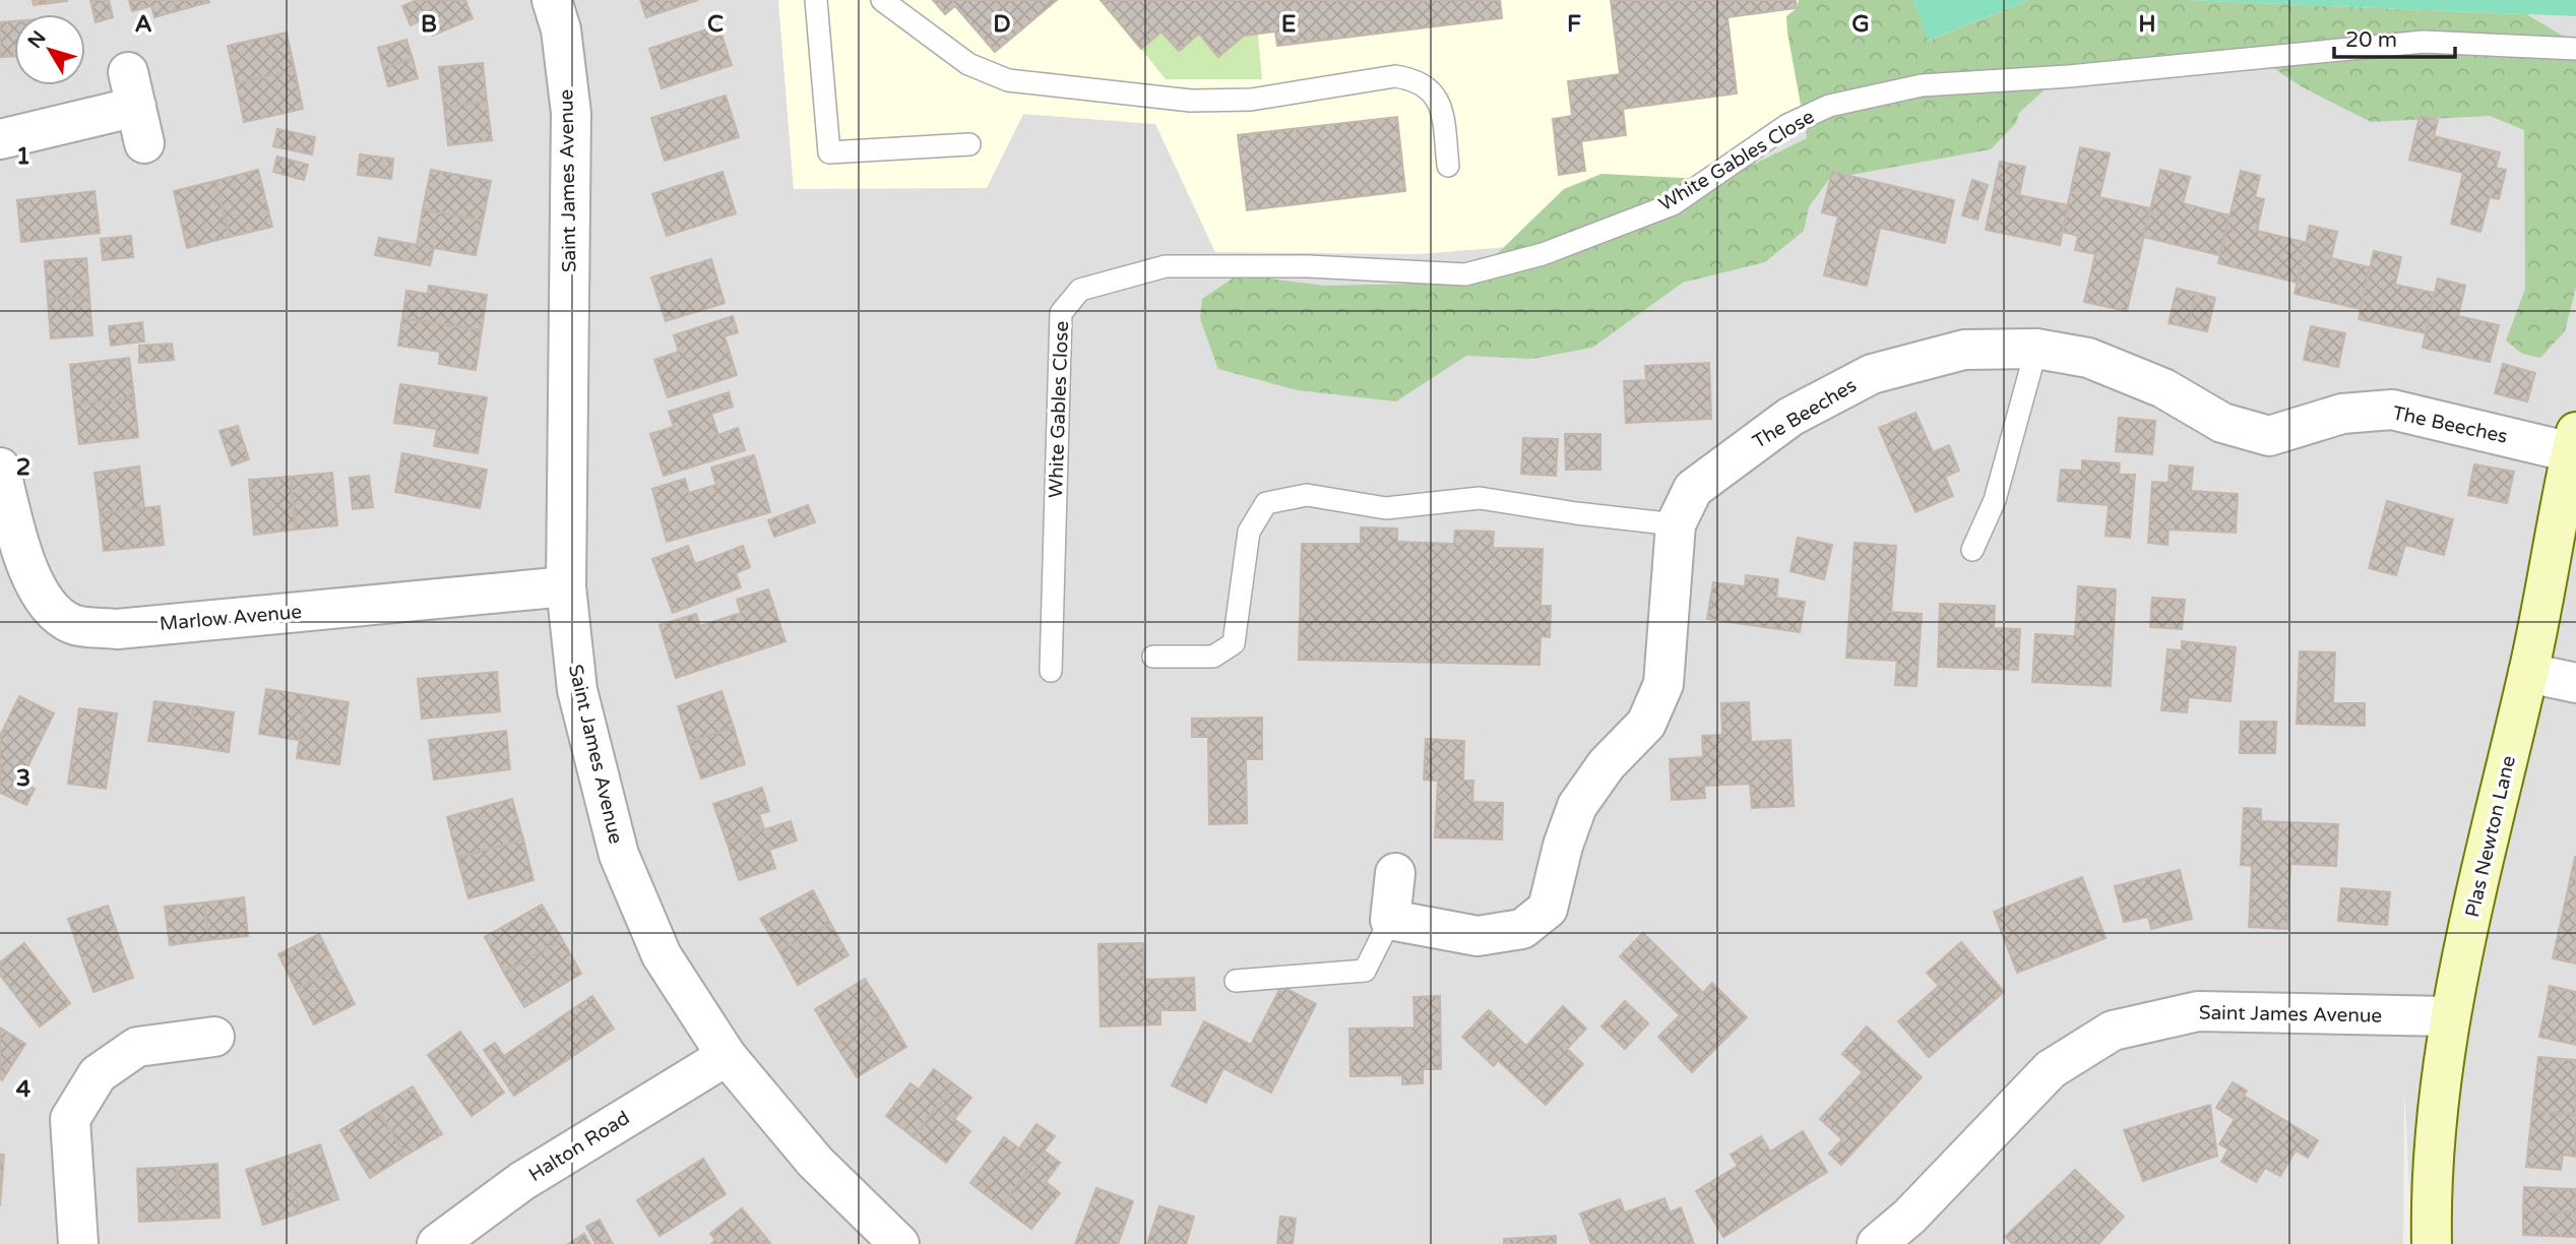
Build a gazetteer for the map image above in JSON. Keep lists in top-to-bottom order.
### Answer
{
  "streets": {
    "street": [
      "Saint James Avenue",
      "The Beeches",
      "Marlow Avenue",
      "Plas Newton Lane",
      "Halton Road"
    ],
    "lane": ["White Gables Close"]
  },
  "crossings": [
    ["Saint James Avenue", "Marlow Avenue"],
    ["Saint James Avenue", "Plas Newton Lane"],
    ["Saint James Avenue", "Halton Road"],
    ["The Beeches", "Plas Newton Lane"]
  ],
  "scale_bar": "20 m",
  "north": "top left",
  "grid": {
    "columns": [
      "A",
      "B",
      "C",
      "D",
      "E",
      "F",
      "G",
      "H"
    ],
    "rows": [
      "1",
      "2",
      "3",
      "4"
    ]
  }
}
